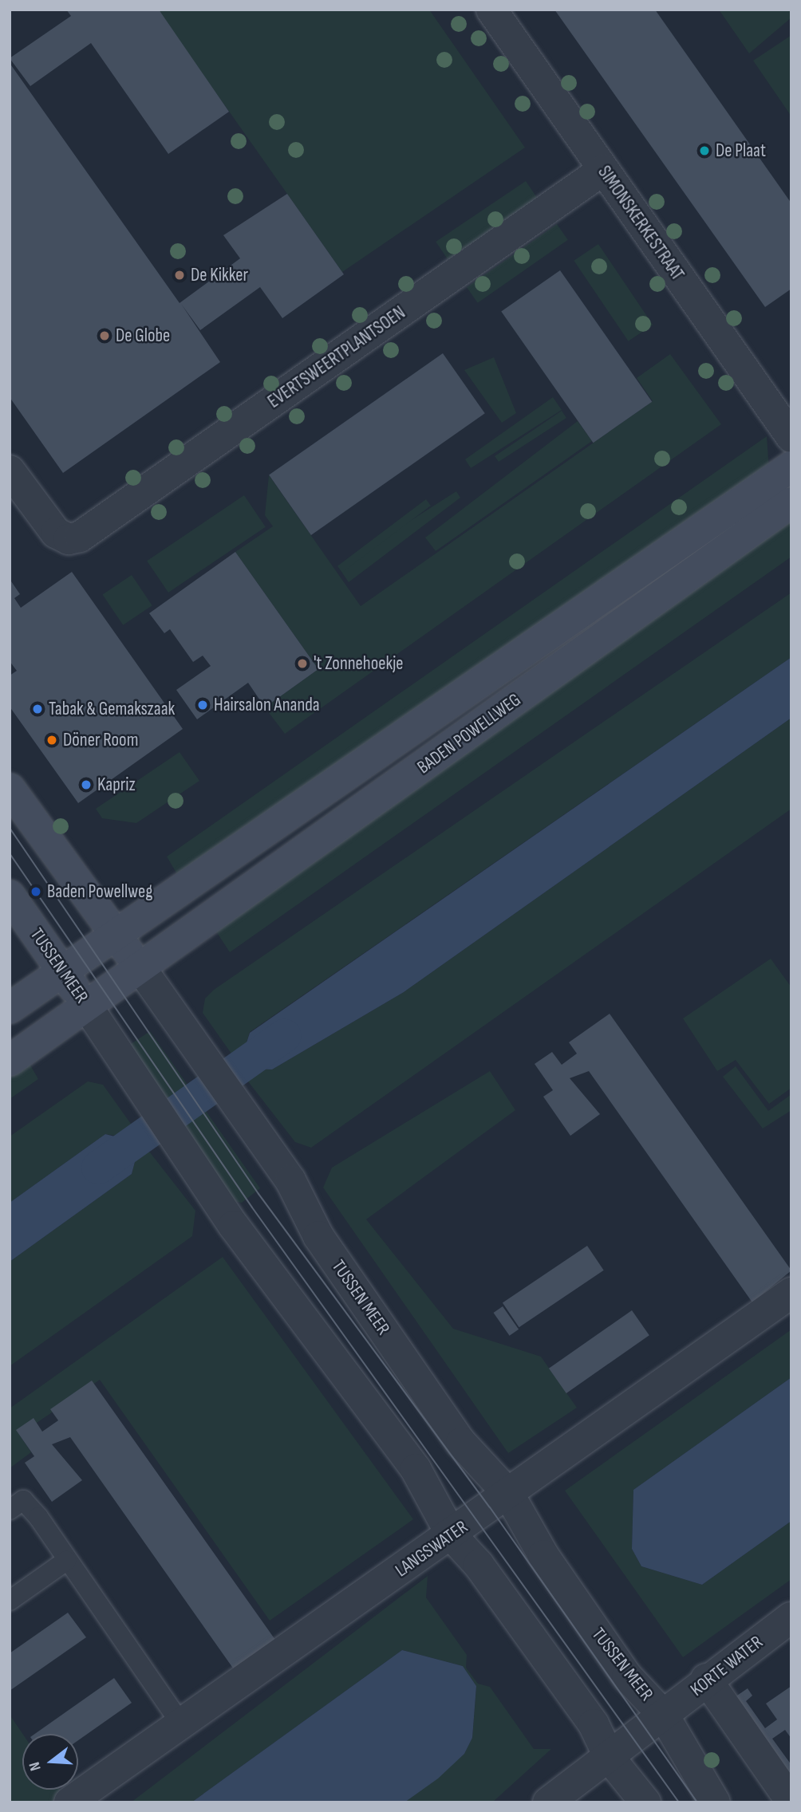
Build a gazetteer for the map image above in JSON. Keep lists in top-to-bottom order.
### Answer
{
  "streets": {
    "main road": ["BADEN POWELLWEG", "TUSSEN MEER"],
    "street": [
      "SIMONSKERKESTRAAT",
      "EVERTSWEERTPLANTSOEN",
      "LANGSWATER",
      "KORTE WATER"
    ]
  },
  "crossings": [
    ["SIMONSKERKESTRAAT", "EVERTSWEERTPLANTSOEN"],
    ["BADEN POWELLWEG", "TUSSEN MEER"],
    ["TUSSEN MEER", "LANGSWATER"],
    ["TUSSEN MEER", "KORTE WATER"]
  ],
  "places": [
    "De Plaat",
    "De Kikker",
    "De Globe",
    "'t Zonnehoekje",
    "Hairsalon Ananda",
    "Tabak & Gemakszaak",
    "Döner Room",
    "Kapriz",
    "Baden Powellweg"
  ],
  "north": "left"
}
